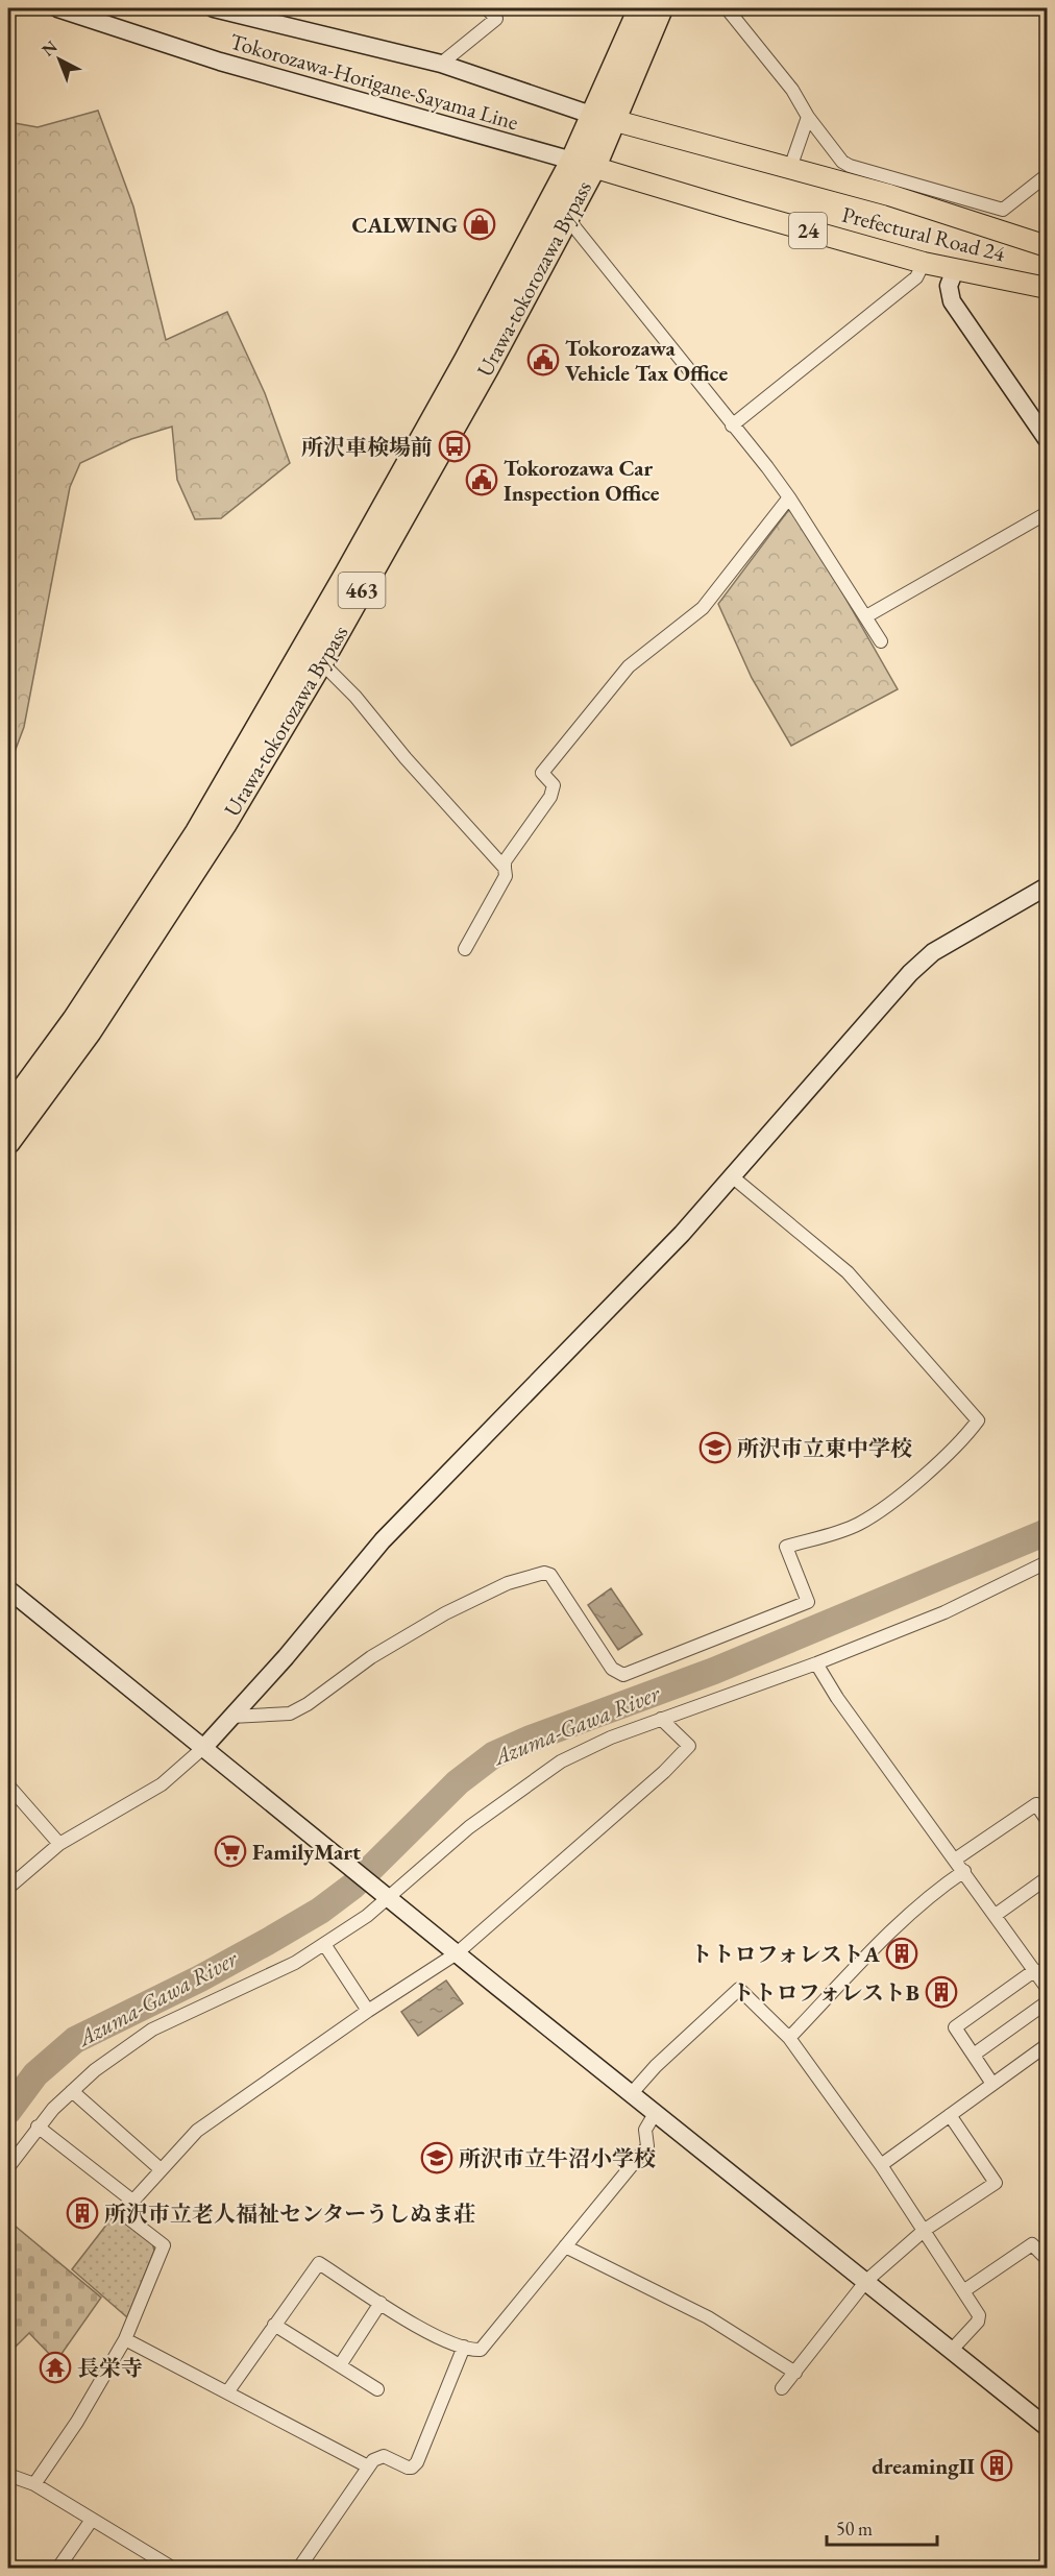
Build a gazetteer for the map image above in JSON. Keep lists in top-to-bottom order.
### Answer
{
  "streets": {
    "highway": ["Urawa-tokorozawa Bypass", "463"],
    "main road": ["24", "Prefectural Road 24"],
    "street": ["Tokorozawa-Horigane-Sayama Line"]
  },
  "crossings": [
    ["Tokorozawa-Horigane-Sayama Line", "Prefectural Road 24"],
    ["Tokorozawa-Horigane-Sayama Line", "Urawa-tokorozawa Bypass"],
    ["Prefectural Road 24", "Urawa-tokorozawa Bypass"]
  ],
  "water": ["Azuma-Gawa River"],
  "places": {
    "shop": ["CALWING"],
    "public building": ["Tokorozawa Vehicle Tax Office", "Tokorozawa Car Inspection Office"],
    "bus stop": ["所沢車検場前"],
    "school or university": ["所沢市立東中学校", "所沢市立牛沼小学校"],
    "supermarket": ["FamilyMart"],
    "building": [
      "トトロフォレストA",
      "トトロフォレストB",
      "所沢市立老人福祉センターうしぬま荘",
      "dreamingII"
    ],
    "temple": ["長栄寺"]
  },
  "scale_bar": "50 m",
  "north": "top left"
}
